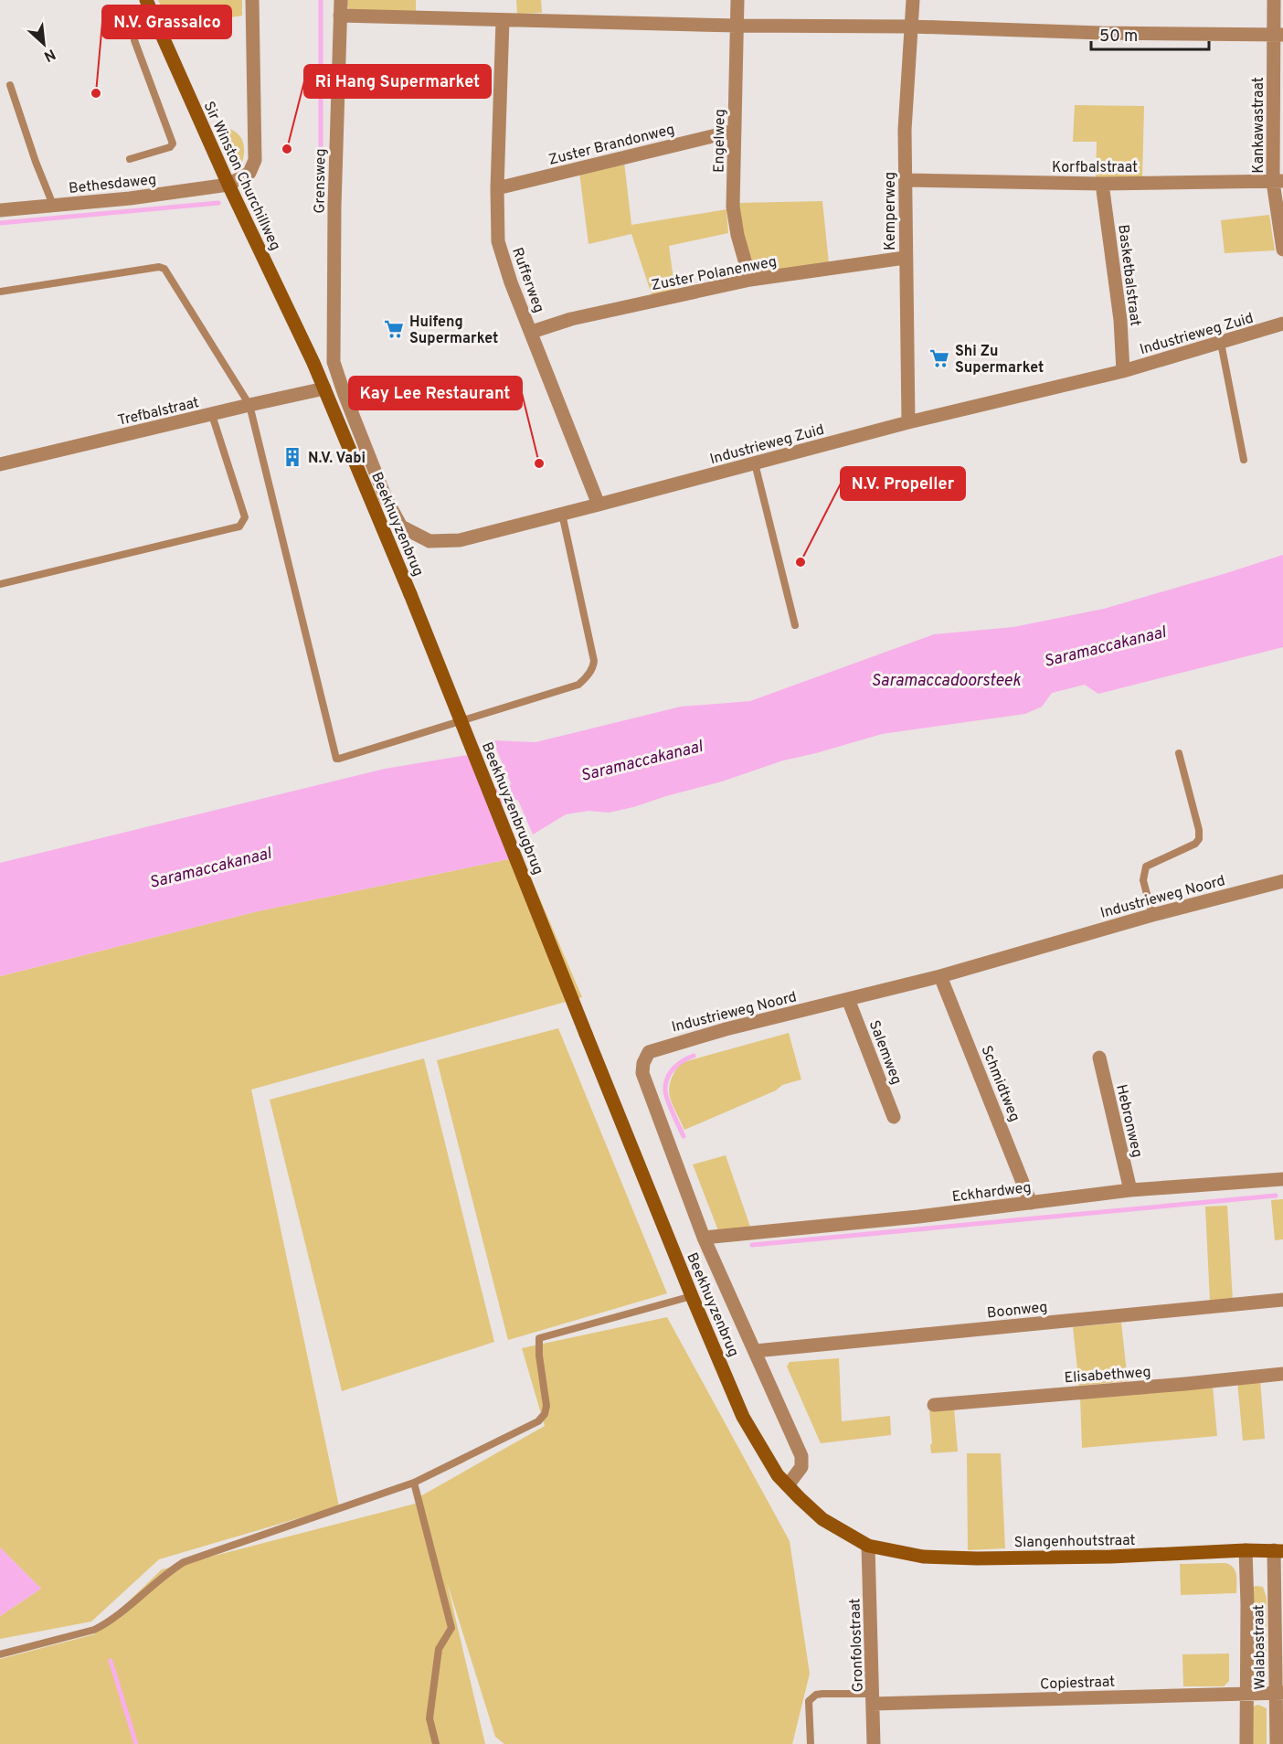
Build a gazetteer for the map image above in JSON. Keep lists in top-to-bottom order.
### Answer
{
  "streets": {
    "street": [
      "Kankawastraat",
      "Engelweg",
      "Zuster Brandonweg",
      "Korfbalstraat",
      "Sir Winston Churchillweg",
      "Grensweg",
      "Bethesdaweg",
      "Kemperweg",
      "Zuster Polanenweg",
      "Basketbalstraat",
      "Rufferweg",
      "Industrieweg Zuid",
      "Trefbalstraat",
      "Beekhuyzenbrug",
      "Beekhuyzenbrugbrug",
      "Industrieweg Noord",
      "Salemweg",
      "Schmidtweg",
      "Hebronweg",
      "Eckhardweg",
      "Boonweg",
      "Elisabethweg",
      "Slangenhoutstraat",
      "Gronfolostraat",
      "Walabastraat",
      "Copiestraat"
    ]
  },
  "crossings": [
    ["Kankawastraat", "Korfbalstraat"],
    ["Engelweg", "Zuster Brandonweg"],
    ["Engelweg", "Zuster Polanenweg"],
    ["Zuster Brandonweg", "Rufferweg"],
    ["Korfbalstraat", "Kemperweg"],
    ["Korfbalstraat", "Basketbalstraat"],
    ["Sir Winston Churchillweg", "Bethesdaweg"],
    ["Sir Winston Churchillweg", "Trefbalstraat"],
    ["Sir Winston Churchillweg", "Beekhuyzenbrug"],
    ["Grensweg", "Industrieweg Zuid"],
    ["Kemperweg", "Zuster Polanenweg"],
    ["Kemperweg", "Industrieweg Zuid"],
    ["Zuster Polanenweg", "Rufferweg"],
    ["Basketbalstraat", "Industrieweg Zuid"],
    ["Rufferweg", "Industrieweg Zuid"],
    ["Trefbalstraat", "Beekhuyzenbrug"],
    ["Beekhuyzenbrug", "Beekhuyzenbrugbrug"],
    ["Beekhuyzenbrug", "Industrieweg Noord"],
    ["Beekhuyzenbrug", "Slangenhoutstraat"],
    ["Beekhuyzenbrug", "Gronfolostraat"],
    ["Industrieweg Noord", "Salemweg"],
    ["Industrieweg Noord", "Schmidtweg"],
    ["Industrieweg Noord", "Eckhardweg"],
    ["Industrieweg Noord", "Boonweg"],
    ["Schmidtweg", "Eckhardweg"],
    ["Hebronweg", "Eckhardweg"],
    ["Slangenhoutstraat", "Gronfolostraat"],
    ["Slangenhoutstraat", "Walabastraat"],
    ["Gronfolostraat", "Copiestraat"],
    ["Walabastraat", "Copiestraat"]
  ],
  "water": ["Saramaccakanaal", "Saramaccadoorsteek"],
  "places": {
    "other": [
      "N.V. Grassalco",
      "Ri Hang Supermarket",
      "Kay Lee Restaurant",
      "N.V. Propeller"
    ],
    "supermarket": ["Huifeng Supermarket", "Shi Zu Supermarket"],
    "building": ["N.V. Vabi"]
  },
  "scale_bar": "50 m",
  "north": "bottom right"
}
